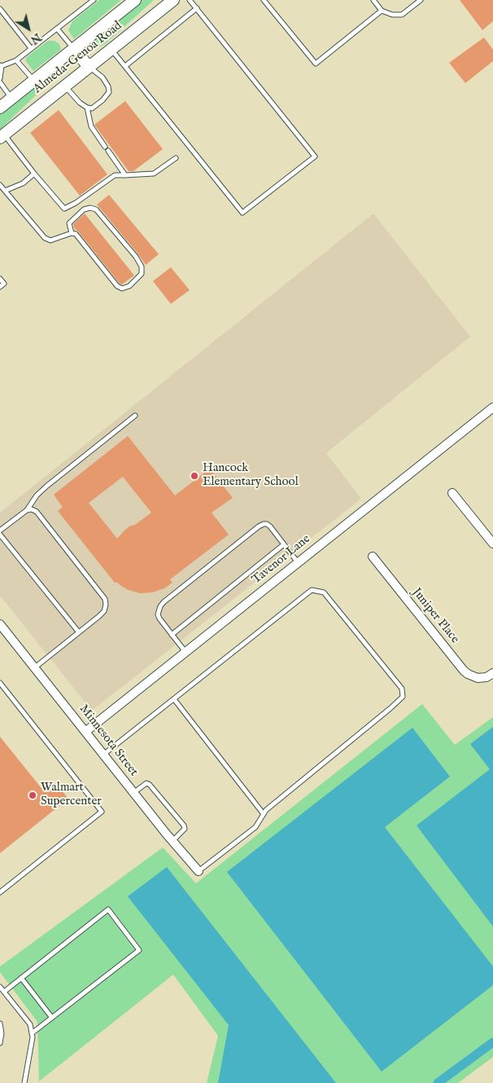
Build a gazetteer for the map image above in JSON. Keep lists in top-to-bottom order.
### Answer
{
  "streets": {
    "main road": ["Almeda-Genoa Road"],
    "street": ["Tavenor Lane", "Juniper Place", "Minnesota Street"]
  },
  "crossings": [
    ["Tavenor Lane", "Minnesota Street"]
  ],
  "places": ["Hancock Elementary School", "Walmart Supercenter"],
  "north": "bottom right"
}
